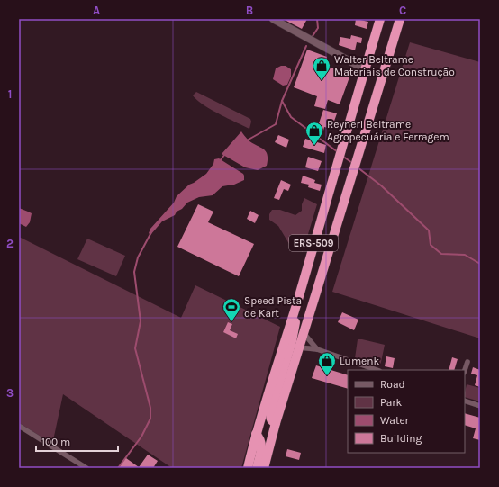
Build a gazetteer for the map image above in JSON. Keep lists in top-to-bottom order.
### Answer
{
  "streets": {
    "highway": ["ERS-509"]
  },
  "places": {
    "shop": ["Walter Beltrame Materiais de Construção", "Reyneri Beltrame Agropecuária e Ferragem", "Lumenk"],
    "sports": ["Speed Pista de Kart"]
  },
  "legend": [
    "Road",
    "Park",
    "Water",
    "Building"
  ],
  "scale_bar": "100 m",
  "grid": {
    "columns": ["A", "B", "C"],
    "rows": ["1", "2", "3"]
  }
}
